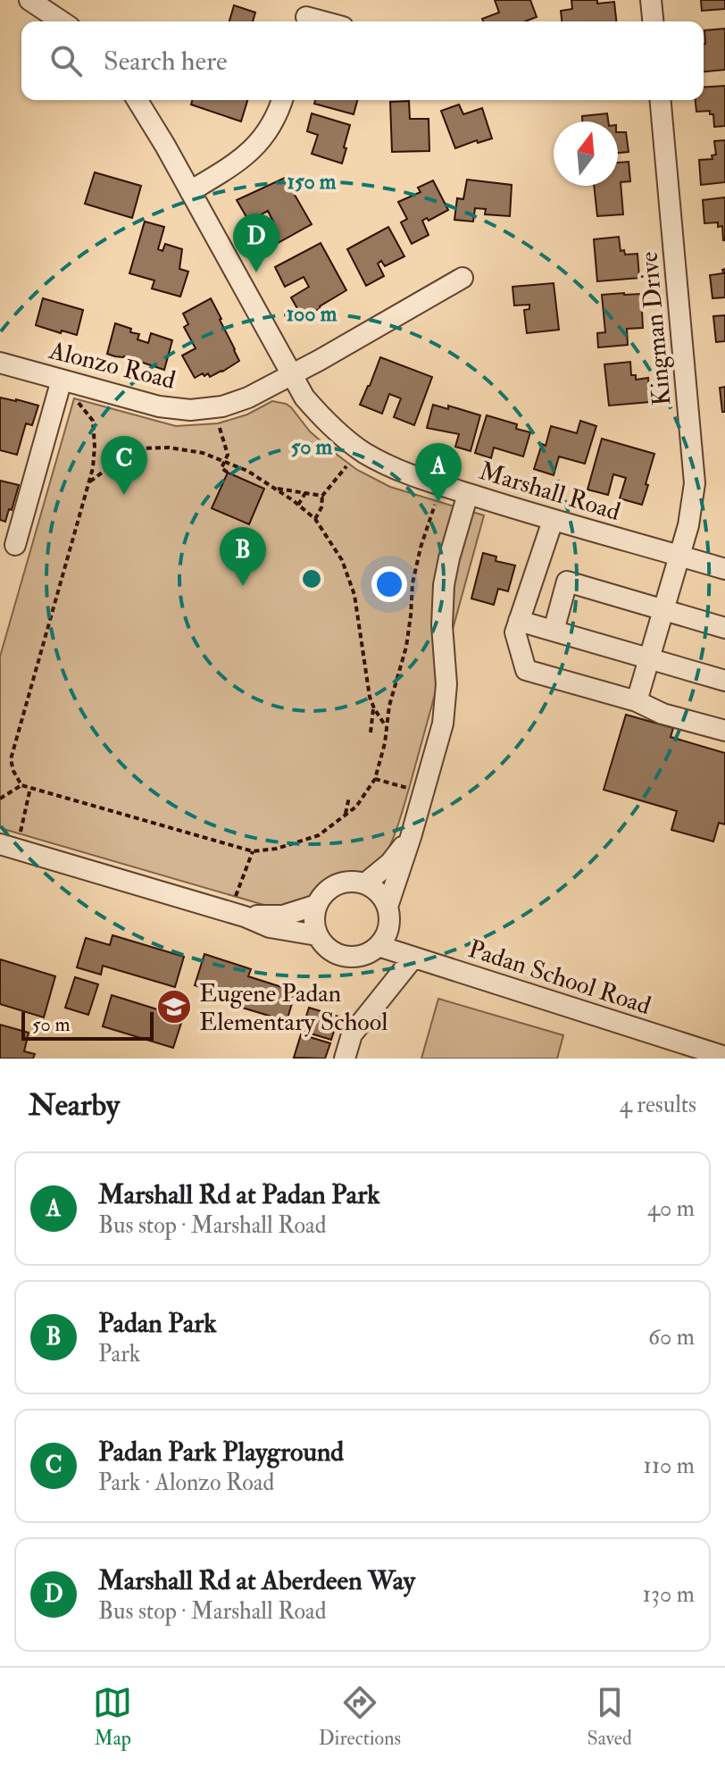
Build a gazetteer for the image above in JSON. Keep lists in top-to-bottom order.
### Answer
{
  "streets": {
    "street": [
      "Kingman Drive",
      "Alonzo Road",
      "Marshall Road",
      "Padan School Road"
    ]
  },
  "crossings": [
    ["Kingman Drive", "Marshall Road"],
    ["Alonzo Road", "Marshall Road"]
  ],
  "places": {
    "school or university": ["Eugene Padan Elementary School"]
  },
  "scale_bar": "50 m",
  "north": "top",
  "page": {
    "search": "Search here",
    "pins": [
      "D",
      "C",
      "A",
      "B"
    ],
    "scale": "50 m",
    "heading": ["Nearby", "4 results"],
    "list": [
      {
        "mark": "A",
        "name": "Marshall Rd at Padan Park",
        "note": "Bus stop · Marshall Road",
        "value": "40 m"
      },
      {
        "mark": "B",
        "name": "Padan Park",
        "note": "Park",
        "value": "60 m"
      },
      {
        "mark": "C",
        "name": "Padan Park Playground",
        "note": "Park · Alonzo Road",
        "value": "110 m"
      },
      {
        "mark": "D",
        "name": "Marshall Rd at Aberdeen Way",
        "note": "Bus stop · Marshall Road",
        "value": "130 m"
      }
    ],
    "nav": ["Map", "Directions", "Saved"]
  },
  "rings": ["150 m", "100 m", "50 m"]
}
